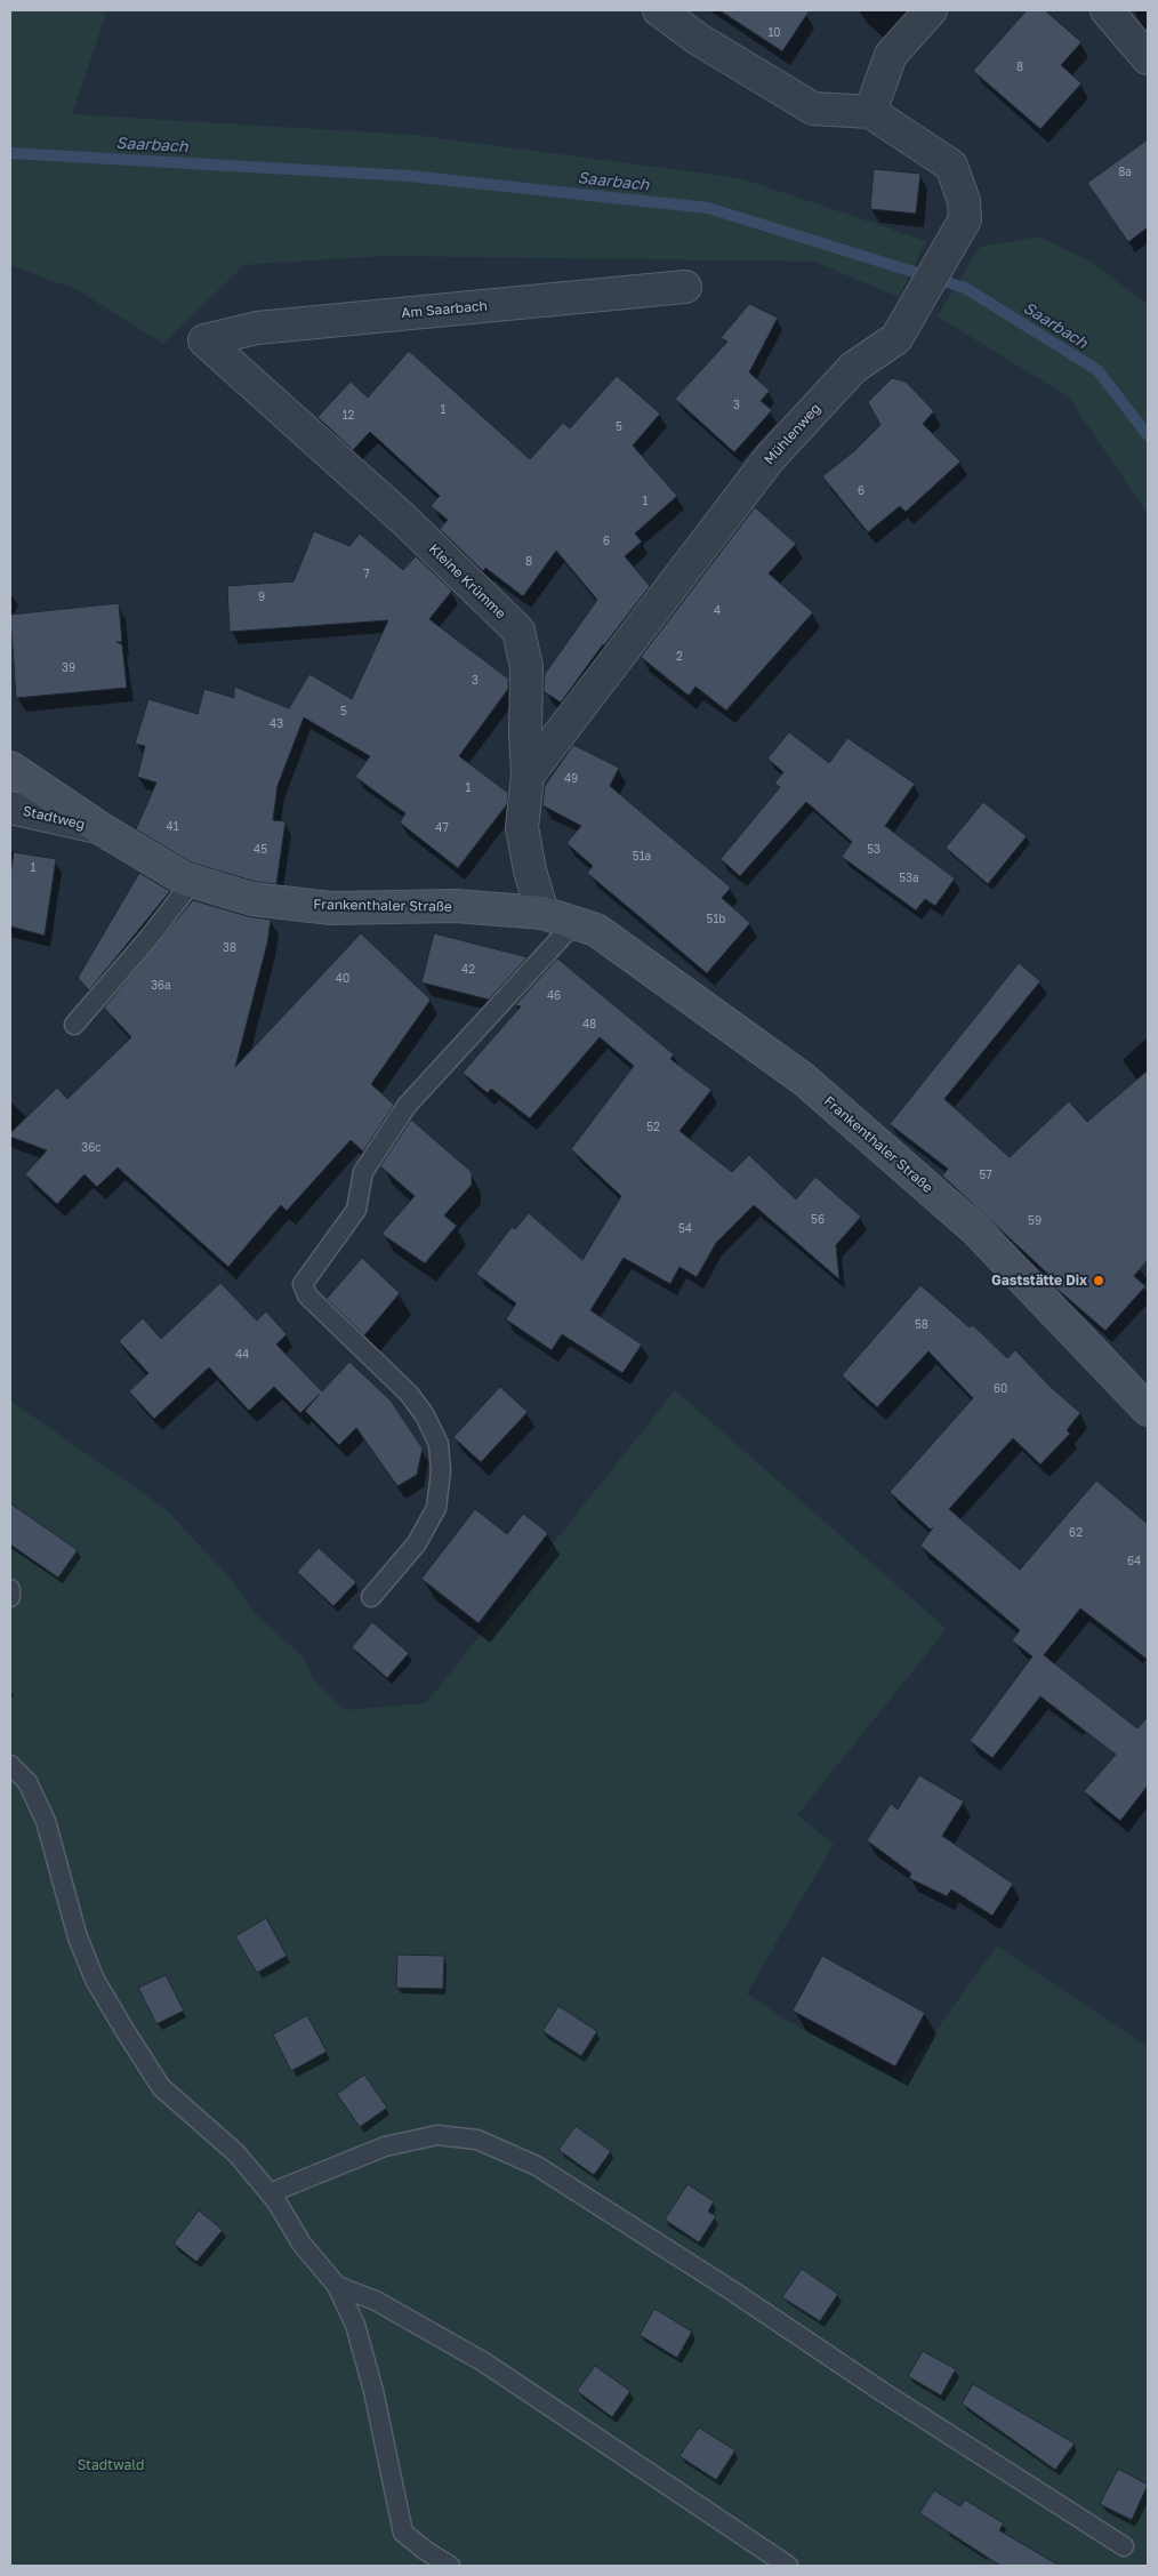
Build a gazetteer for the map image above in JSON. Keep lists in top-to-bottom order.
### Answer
{
  "streets": {
    "main road": ["Frankenthaler Straße"],
    "street": [
      "Am Saarbach",
      "Mühlenweg",
      "Kleine Krümme",
      "Stadtweg"
    ]
  },
  "crossings": [
    ["Am Saarbach", "Kleine Krümme"],
    ["Mühlenweg", "Kleine Krümme"],
    ["Kleine Krümme", "Frankenthaler Straße"],
    ["Stadtweg", "Frankenthaler Straße"]
  ],
  "water": ["Saarbach"],
  "parks": ["Stadtwald"],
  "places": ["Gaststätte Dix"],
  "house_numbers": [
    "10",
    "8",
    "8a",
    "3",
    "1",
    "12",
    "5",
    "6",
    "1",
    "6",
    "8",
    "7",
    "9",
    "4",
    "2",
    "39",
    "3",
    "5",
    "43",
    "49",
    "1",
    "41",
    "47",
    "45",
    "53",
    "51a",
    "1",
    "53a",
    "51b",
    "38",
    "42",
    "40",
    "36a",
    "46",
    "48",
    "52",
    "36c",
    "57",
    "56",
    "59",
    "54",
    "58",
    "44",
    "60",
    "62",
    "64"
  ]
}
